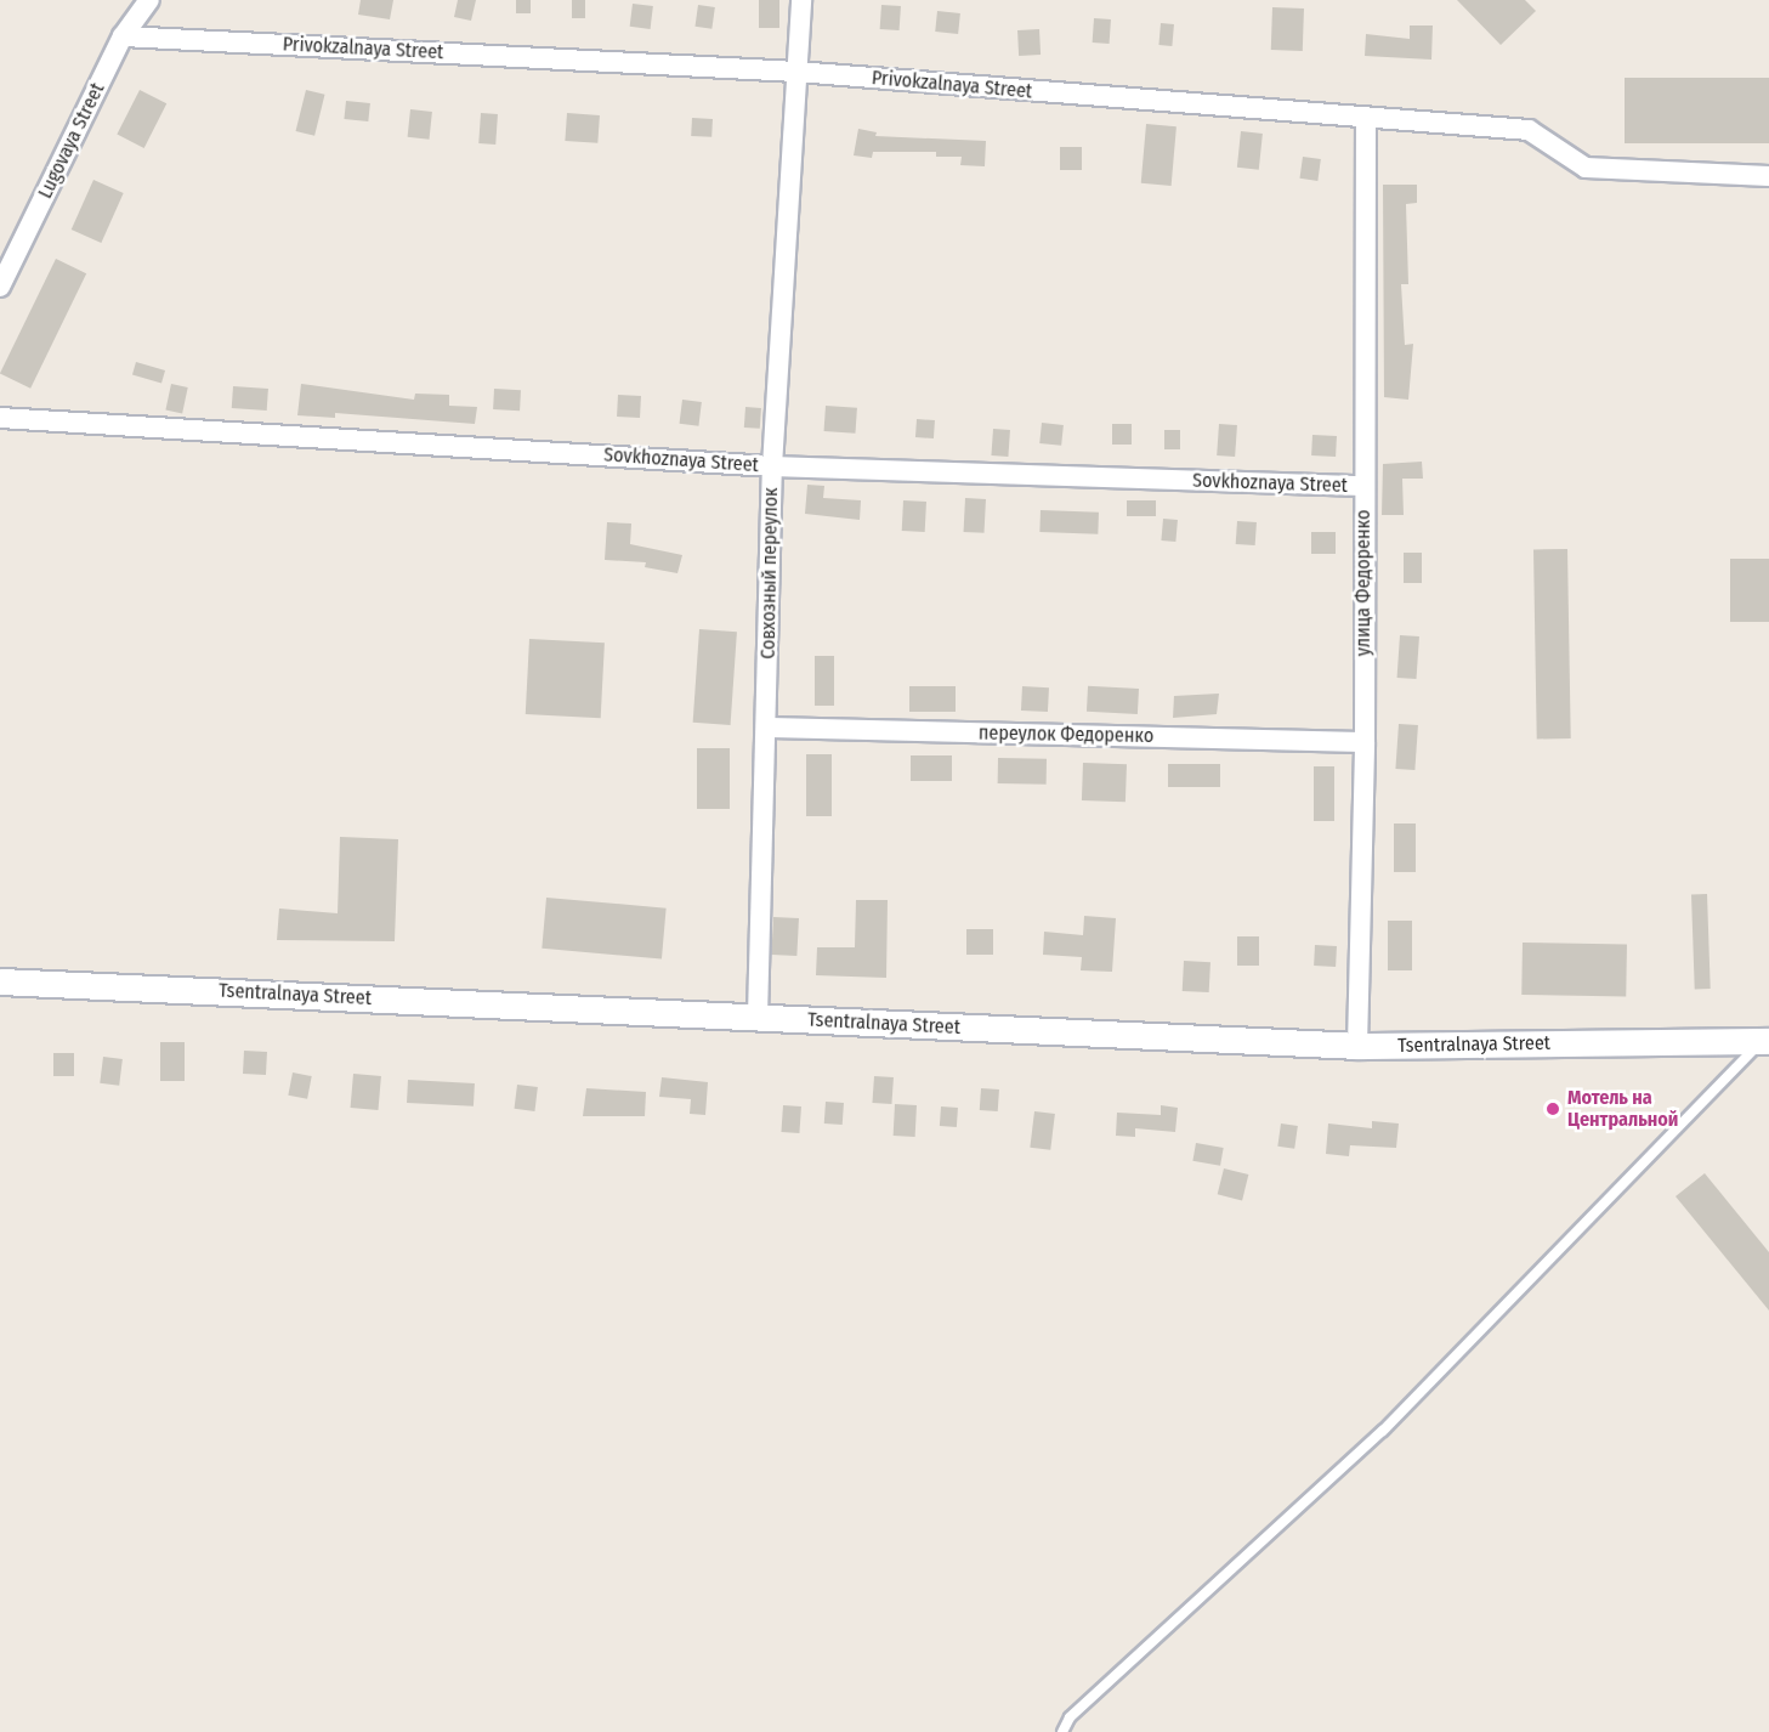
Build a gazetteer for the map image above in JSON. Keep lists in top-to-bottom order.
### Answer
{
  "streets": {
    "street": [
      "Privokzalnaya Street",
      "Lugovaya Street",
      "Sovkhoznaya Street",
      "Совхозный переулок",
      "улица Федоренко",
      "переулок Федоренко",
      "Tsentralnaya Street"
    ]
  },
  "crossings": [
    ["Privokzalnaya Street", "Lugovaya Street"],
    ["Privokzalnaya Street", "Совхозный переулок"],
    ["Privokzalnaya Street", "улица Федоренко"],
    ["Sovkhoznaya Street", "Совхозный переулок"],
    ["Sovkhoznaya Street", "улица Федоренко"],
    ["Совхозный переулок", "переулок Федоренко"],
    ["Совхозный переулок", "Tsentralnaya Street"],
    ["улица Федоренко", "переулок Федоренко"],
    ["улица Федоренко", "Tsentralnaya Street"]
  ],
  "places": ["Мотель на Центральной"]
}
